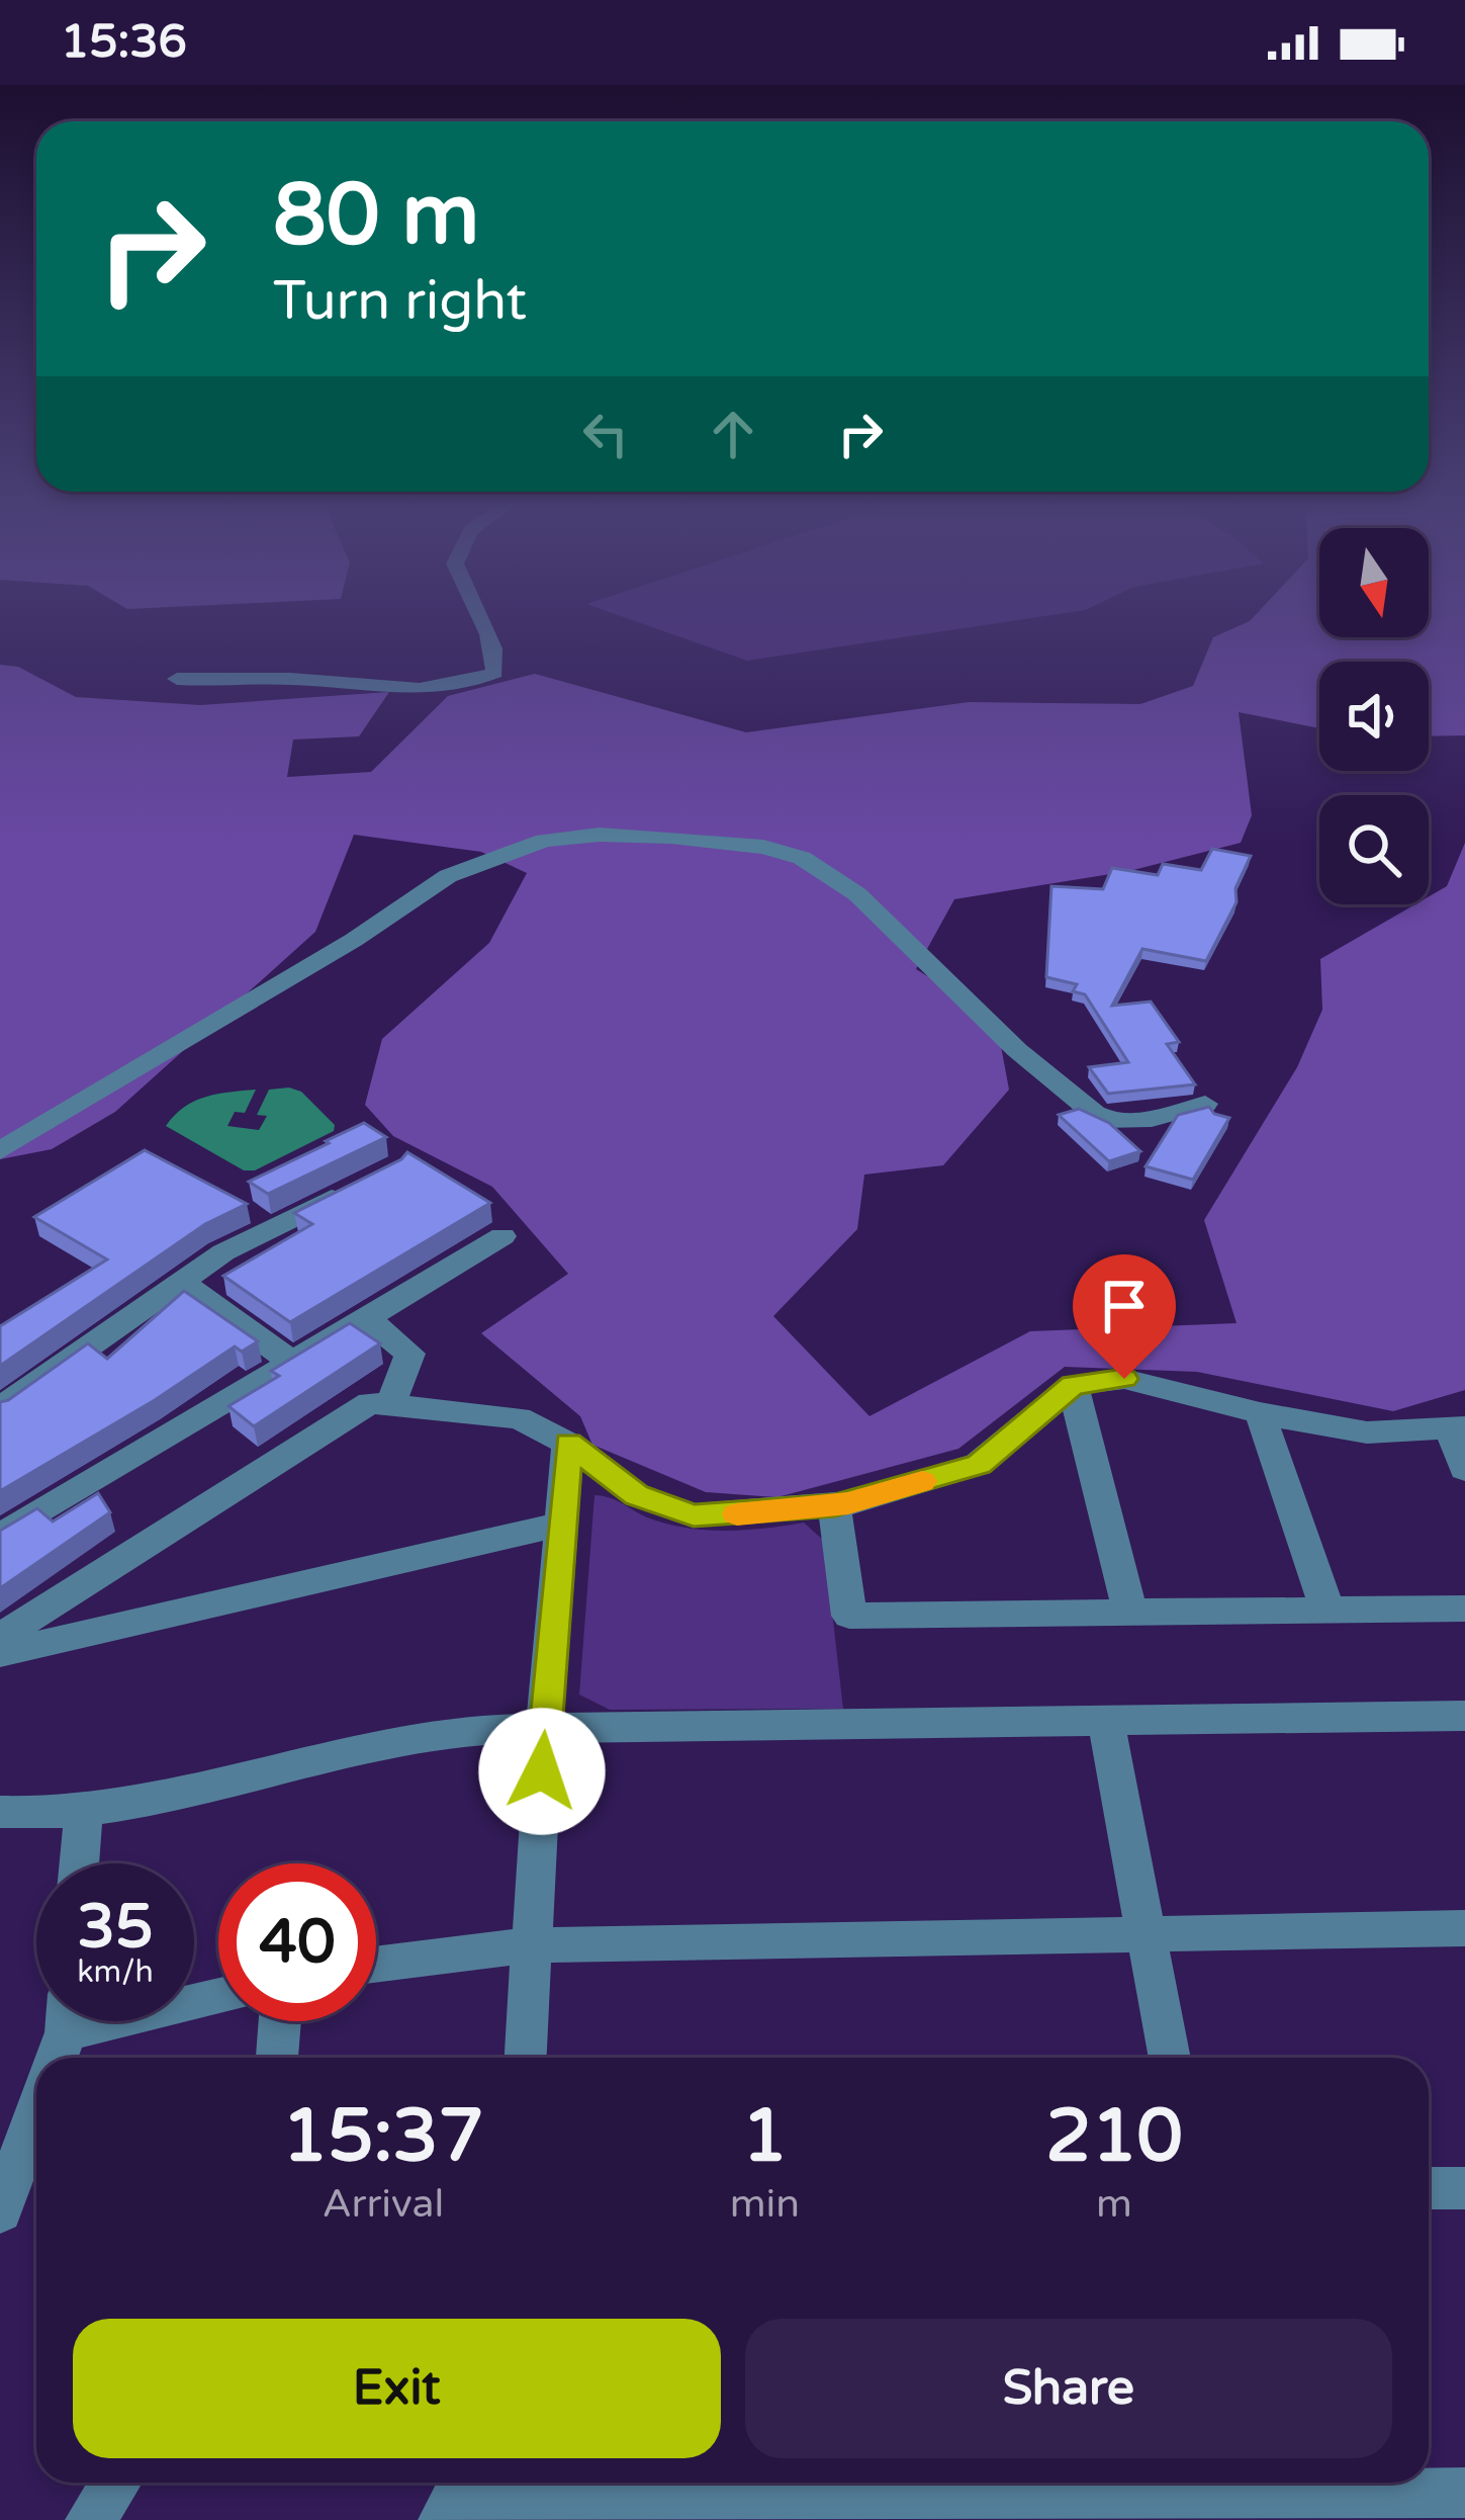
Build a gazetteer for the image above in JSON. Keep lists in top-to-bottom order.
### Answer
{
  "north": "bottom",
  "page": {
    "status": "15:36",
    "turn": ["80 m", "Turn right"],
    "speed": "35 km/h",
    "limit": "40",
    "eta": [
      "15:37",
      "Arrival",
      "1",
      "min",
      "210",
      "m"
    ],
    "buttons": ["Exit", "Share"]
  }
}
